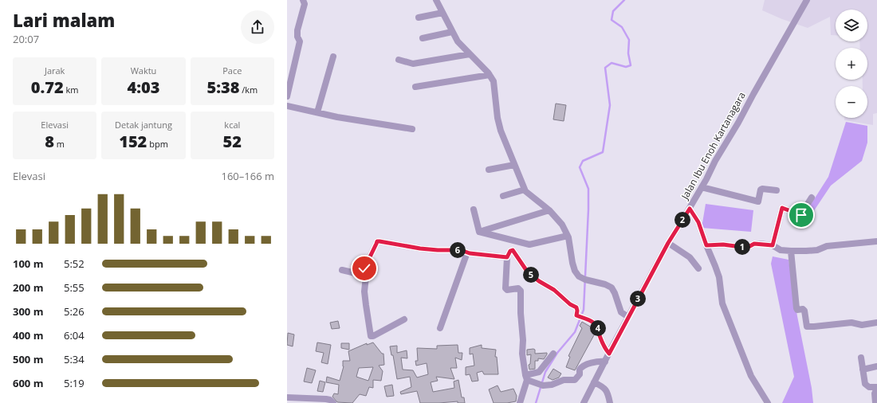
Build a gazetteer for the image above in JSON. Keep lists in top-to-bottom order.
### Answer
{
  "streets": {
    "street": ["Jalan Ibu Enoh Kartanagara"]
  },
  "page": {
    "heading": ["Lari malam", "20:07"],
    "map_buttons": ["+", "−"],
    "stats": [
      ["Jarak", "0.72 km"],
      ["Waktu", "4:03"],
      ["Pace", "5:38 /km"],
      ["Elevasi", "8 m"],
      ["Detak jantung", "152 bpm"],
      ["kcal", "52"]
    ],
    "chart": ["Elevasi", "160–166 m"],
    "pins": [
      "2",
      "1",
      "6",
      "5",
      "3",
      "4"
    ],
    "list": [
      {
        "name": "100 m",
        "note": "5:52"
      },
      {
        "name": "200 m",
        "note": "5:55"
      },
      {
        "name": "300 m",
        "note": "5:26"
      },
      {
        "name": "400 m",
        "note": "6:04"
      },
      {
        "name": "500 m",
        "note": "5:34"
      },
      {
        "name": "600 m",
        "note": "5:19"
      }
    ]
  }
}
